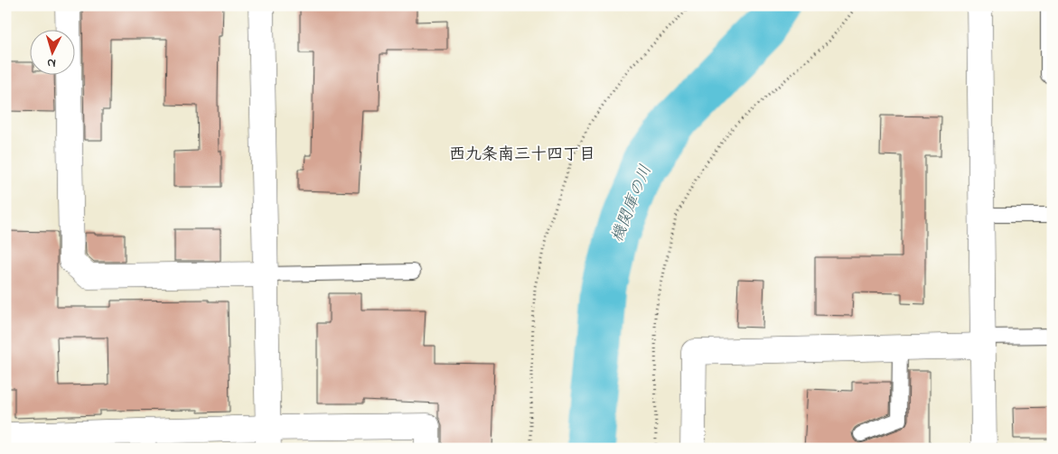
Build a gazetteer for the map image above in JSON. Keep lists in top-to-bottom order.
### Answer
{
  "districts": ["西九条南三十四丁目"],
  "water": ["機関庫の川"],
  "north": "bottom"
}
